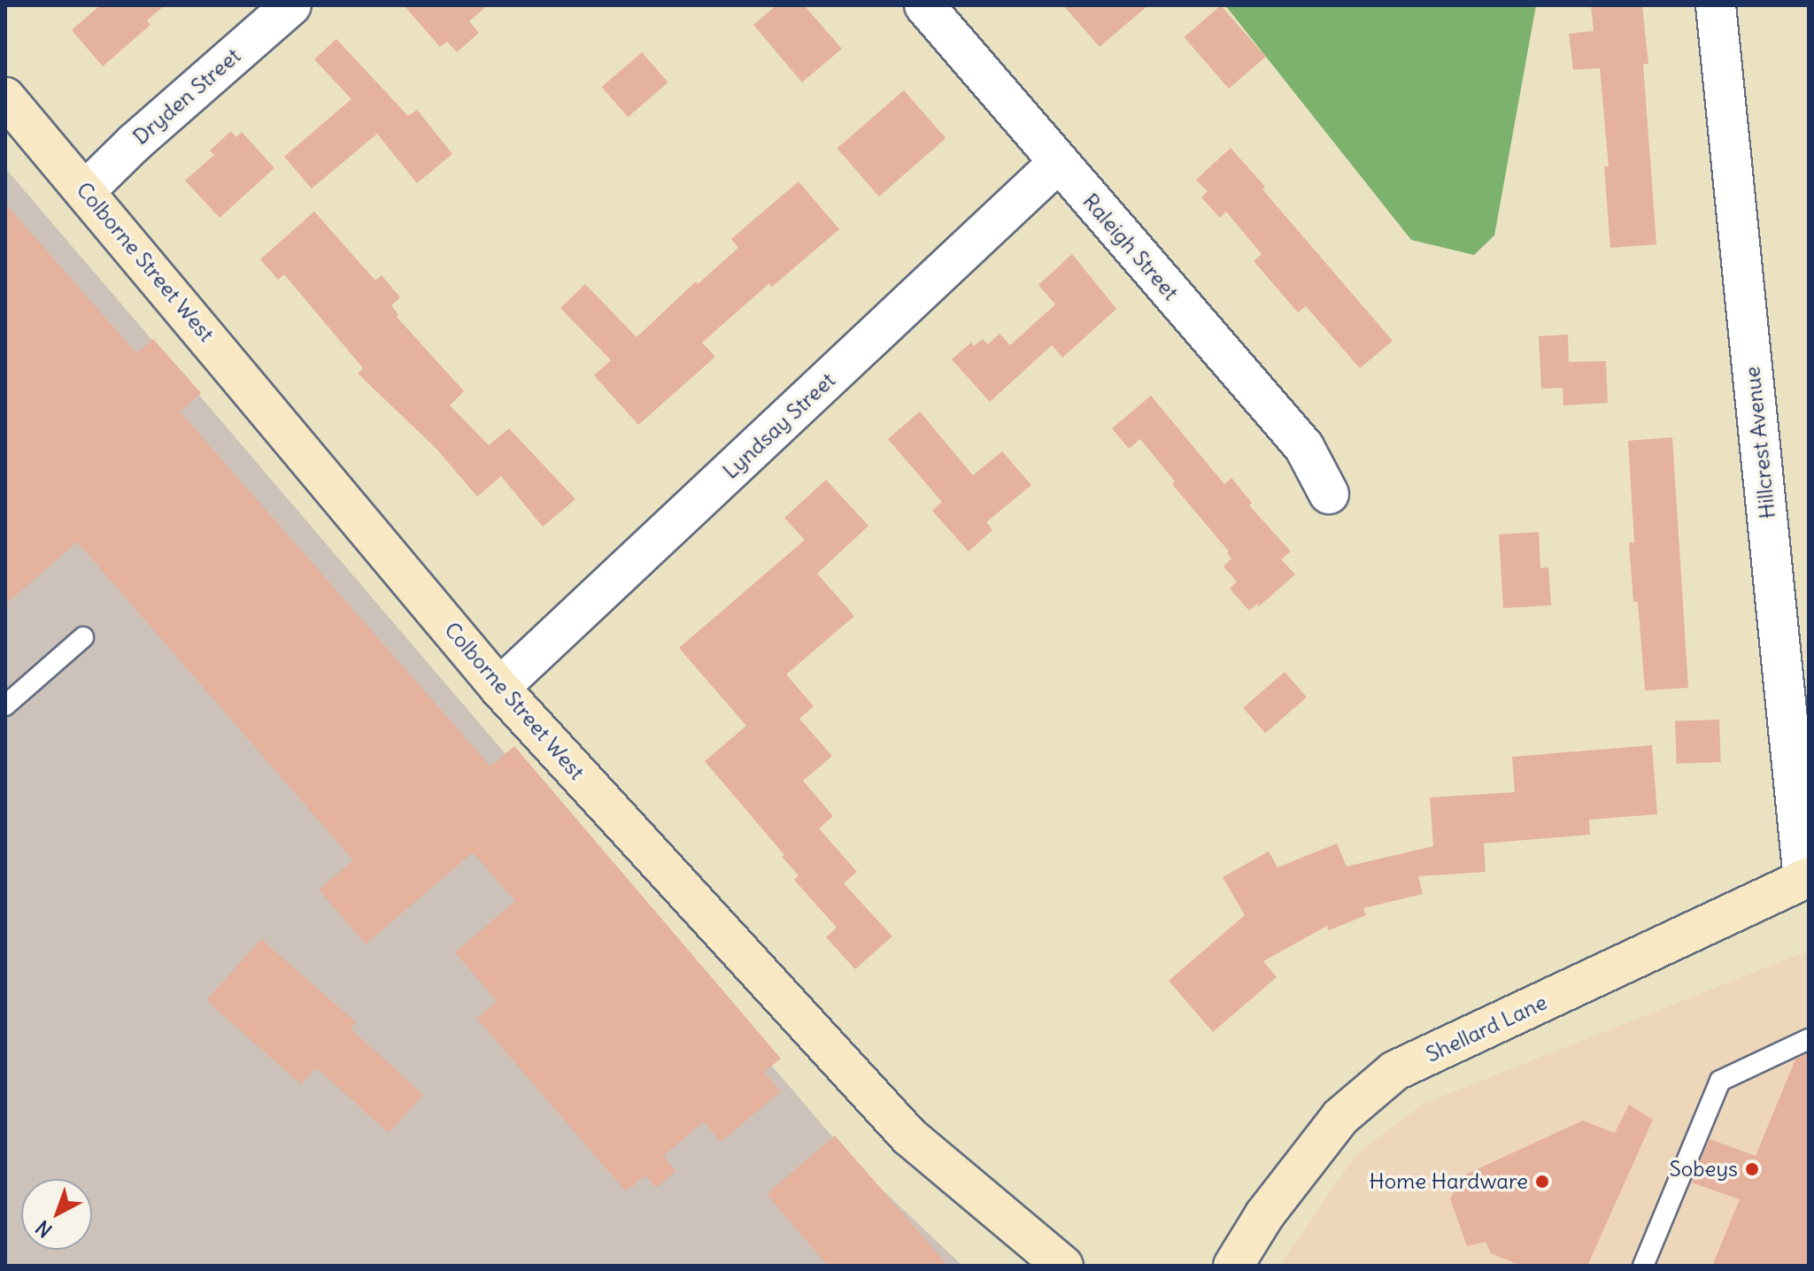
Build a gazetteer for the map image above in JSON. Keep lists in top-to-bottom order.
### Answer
{
  "streets": {
    "main road": ["Colborne Street West", "Shellard Lane"],
    "street": [
      "Dryden Street",
      "Raleigh Street",
      "Lyndsay Street",
      "Hillcrest Avenue"
    ]
  },
  "crossings": [
    ["Dryden Street", "Colborne Street West"],
    ["Raleigh Street", "Lyndsay Street"],
    ["Colborne Street West", "Lyndsay Street"],
    ["Hillcrest Avenue", "Shellard Lane"]
  ],
  "places": ["Sobeys", "Home Hardware"],
  "north": "bottom left"
}
